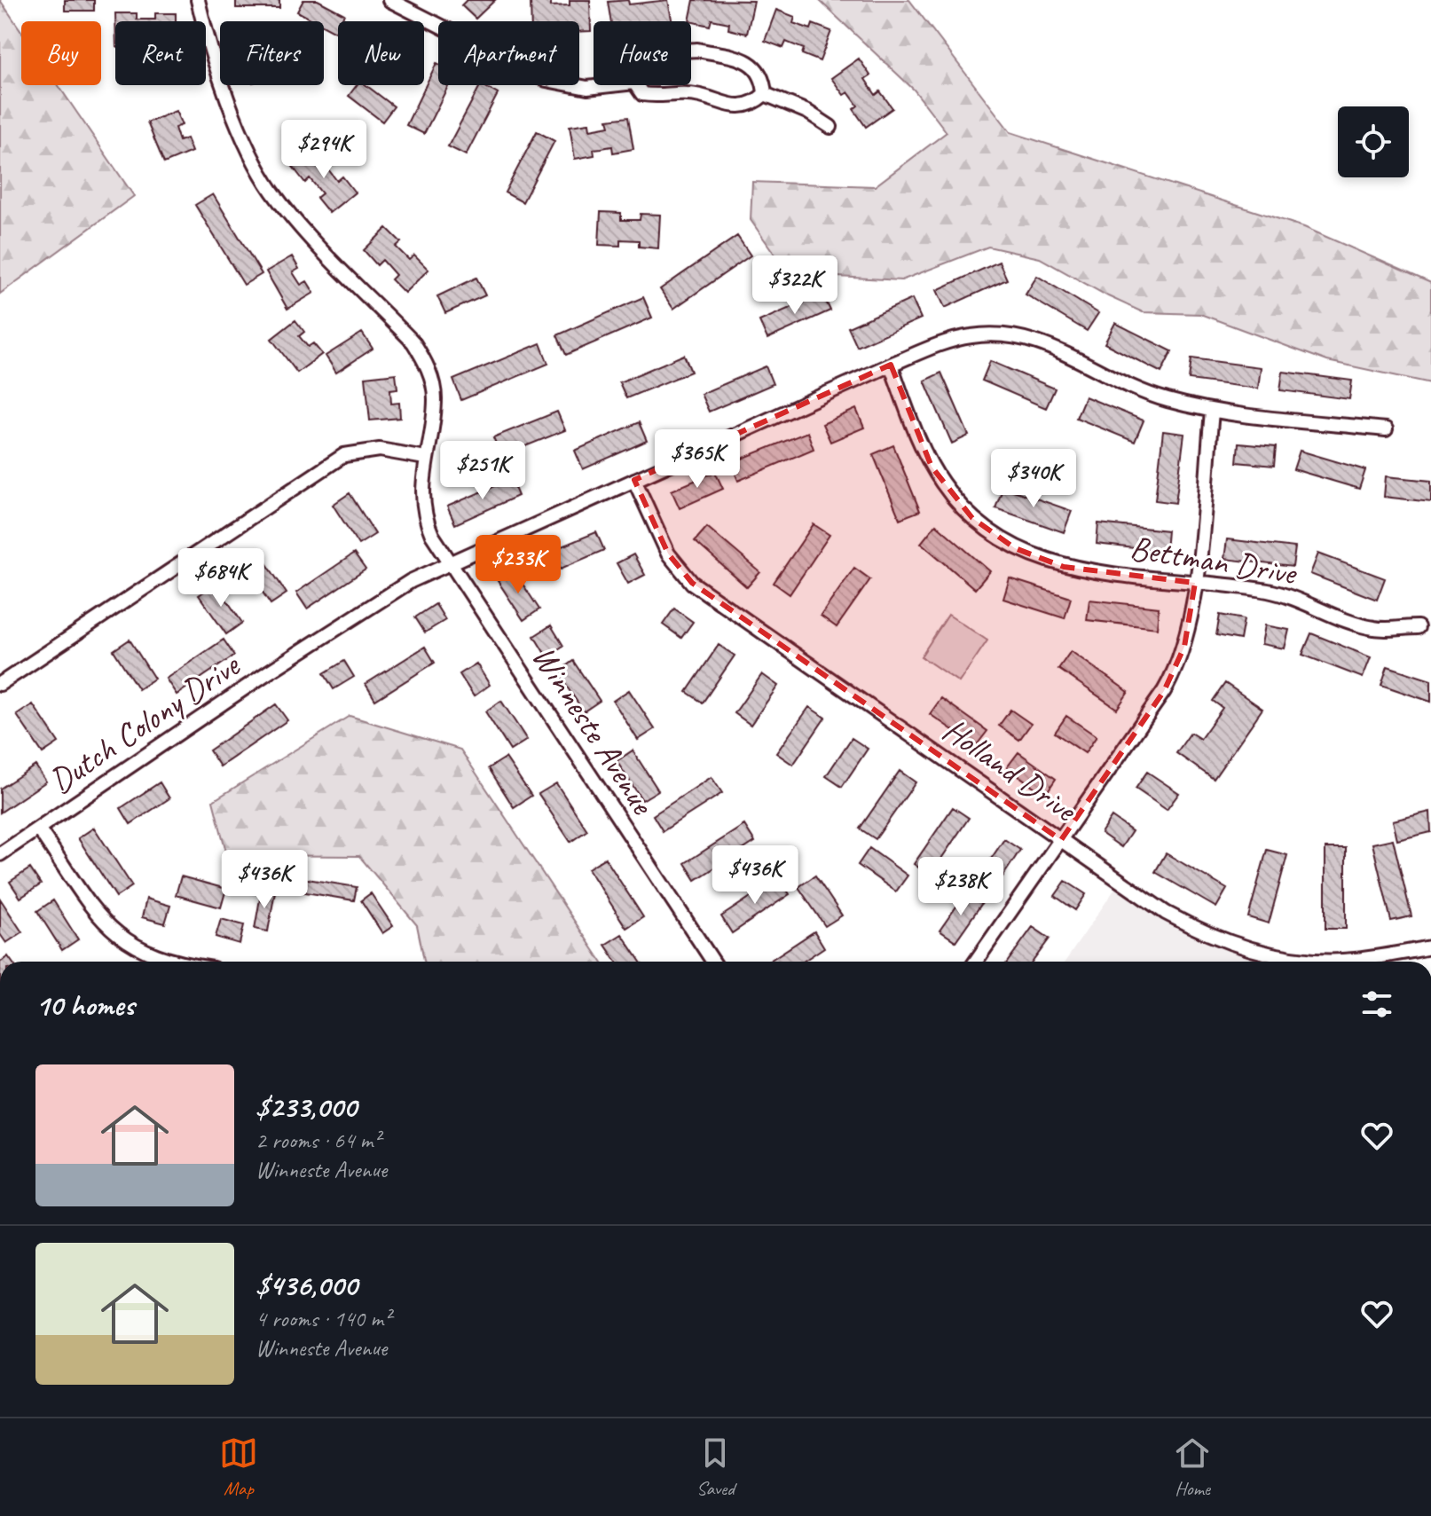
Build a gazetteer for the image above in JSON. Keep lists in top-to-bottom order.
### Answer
{
  "streets": {
    "street": [
      "Bettman Drive",
      "Dutch Colony Drive",
      "Winneste Avenue",
      "Holland Drive"
    ]
  },
  "crossings": [
    ["Bettman Drive", "Dutch Colony Drive"],
    ["Dutch Colony Drive", "Winneste Avenue"],
    ["Dutch Colony Drive", "Holland Drive"]
  ],
  "page": {
    "chip": [
      "Buy",
      "Rent",
      "Filters",
      "New",
      "Apartment",
      "House"
    ],
    "price": [
      "$294K",
      "$322K",
      "$365K",
      "$251K",
      "$340K",
      "$233K",
      "$684K",
      "$436K",
      "$436K",
      "$238K"
    ],
    "heading": "10 homes",
    "list": [
      {
        "name": "$233,000",
        "note": "2 rooms · 64 m² · Winneste Avenue"
      },
      {
        "name": "$436,000",
        "note": "4 rooms · 140 m² · Winneste Avenue"
      }
    ],
    "tabs": ["Map", "Saved", "Home"]
  }
}
